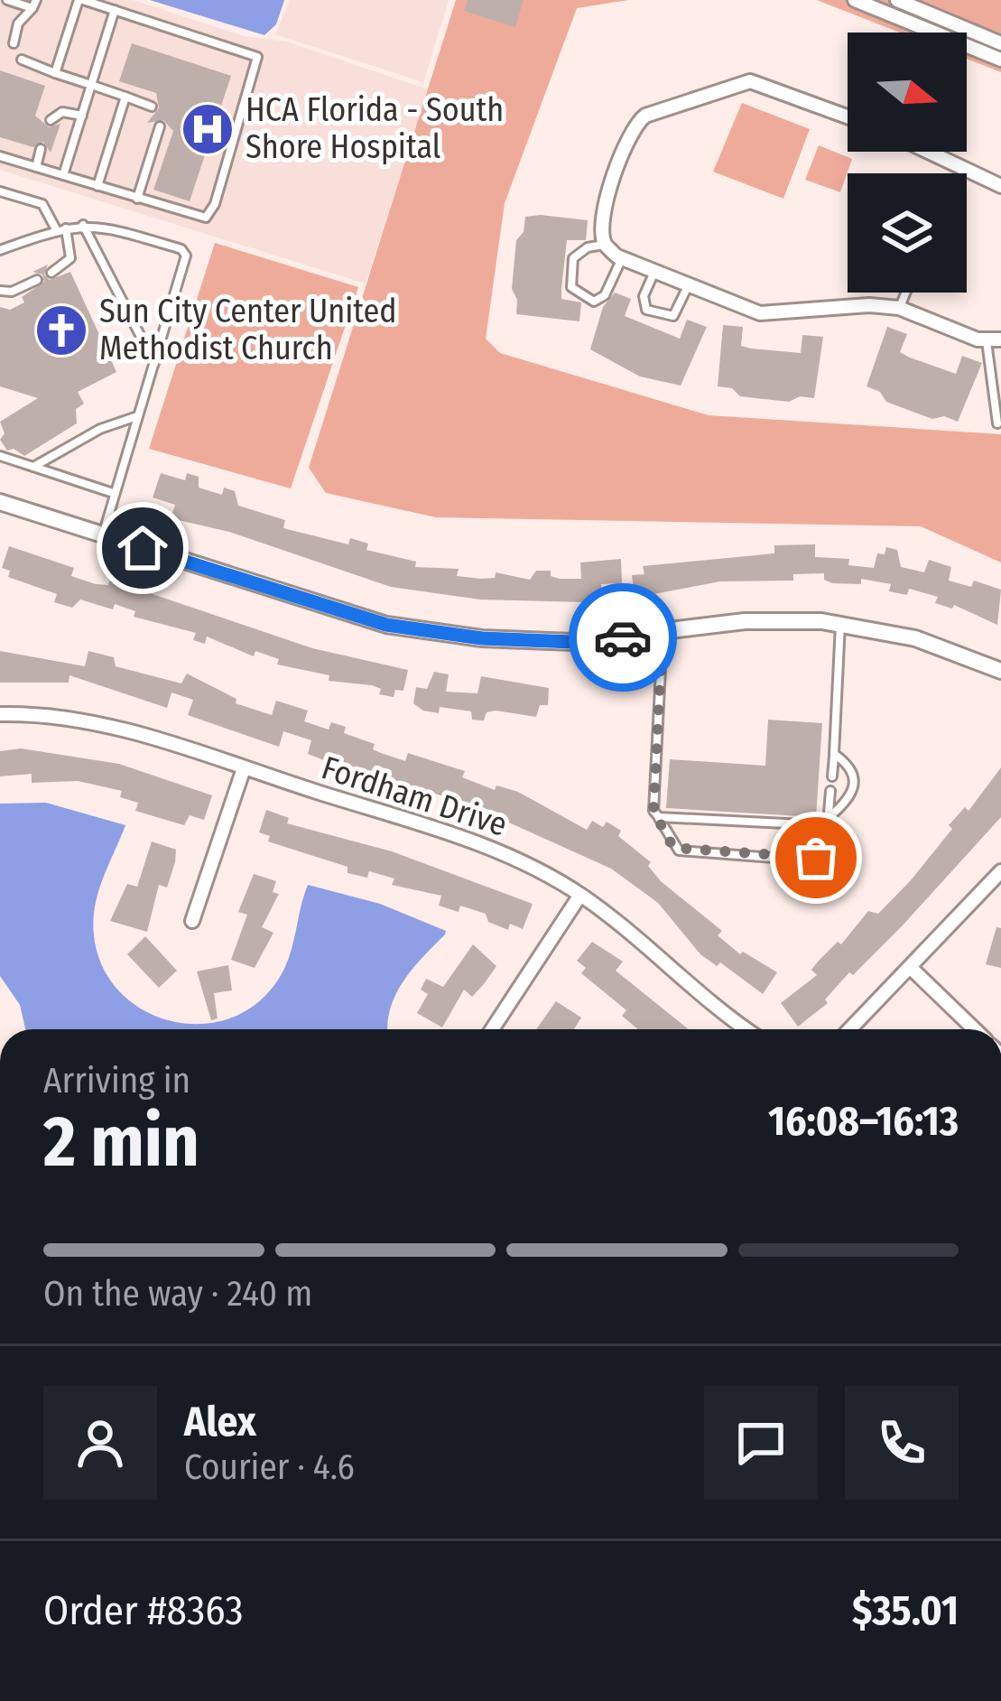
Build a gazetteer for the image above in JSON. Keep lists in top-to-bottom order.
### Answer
{
  "streets": {
    "street": ["Fordham Drive"]
  },
  "places": {
    "hospital": ["HCA Florida - South Shore Hospital"],
    "church": ["Sun City Center United Methodist Church"]
  },
  "north": "right",
  "page": {
    "heading": ["2 min", "Arriving in", "16:08–16:13"],
    "panel": [
      "Alex",
      "Courier · 4.6",
      "Order #8363",
      "$35.01"
    ],
    "bar": "On the way · 240 m"
  }
}
